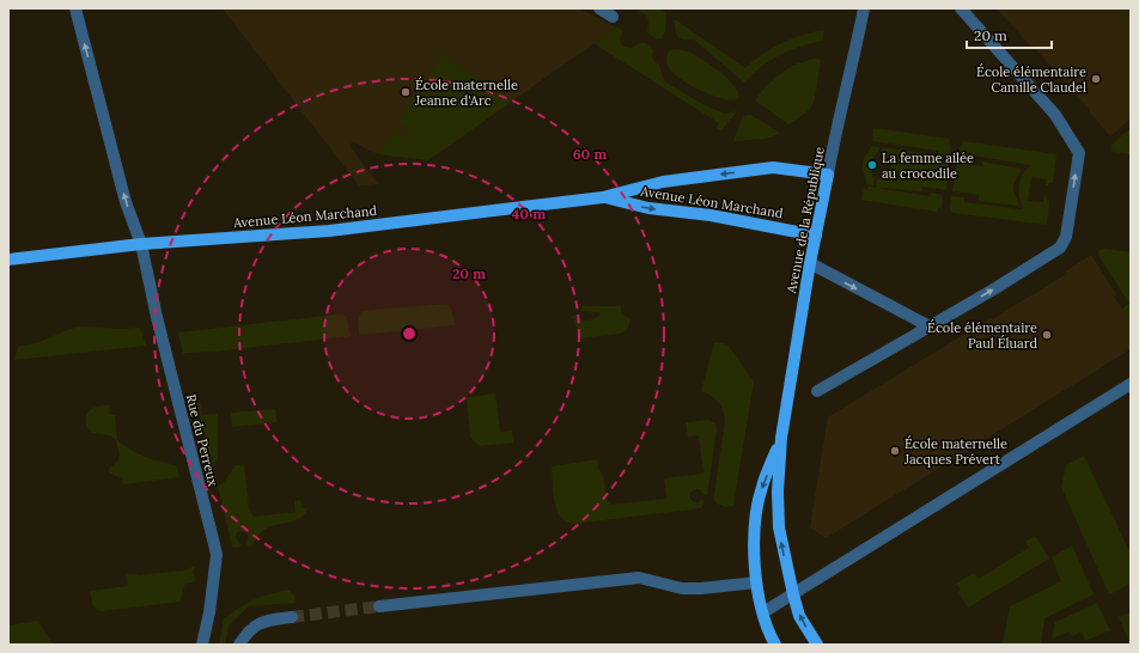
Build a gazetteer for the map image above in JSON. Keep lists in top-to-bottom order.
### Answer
{
  "streets": {
    "main road": ["Avenue Léon Marchand", "Avenue de la République"],
    "street": ["Rue du Perreux"]
  },
  "crossings": [
    ["Avenue Léon Marchand", "Avenue de la République"],
    ["Avenue Léon Marchand", "Rue du Perreux"]
  ],
  "one_way": ["Rue du Perreux"],
  "places": [
    "École élémentaire Camille Claudel",
    "École maternelle Jeanne d'Arc",
    "La femme ailée au crocodile",
    "École élémentaire Paul Éluard",
    "École maternelle Jacques Prévert"
  ],
  "scale_bar": "20 m",
  "rings": ["60 m", "40 m", "20 m"]
}
